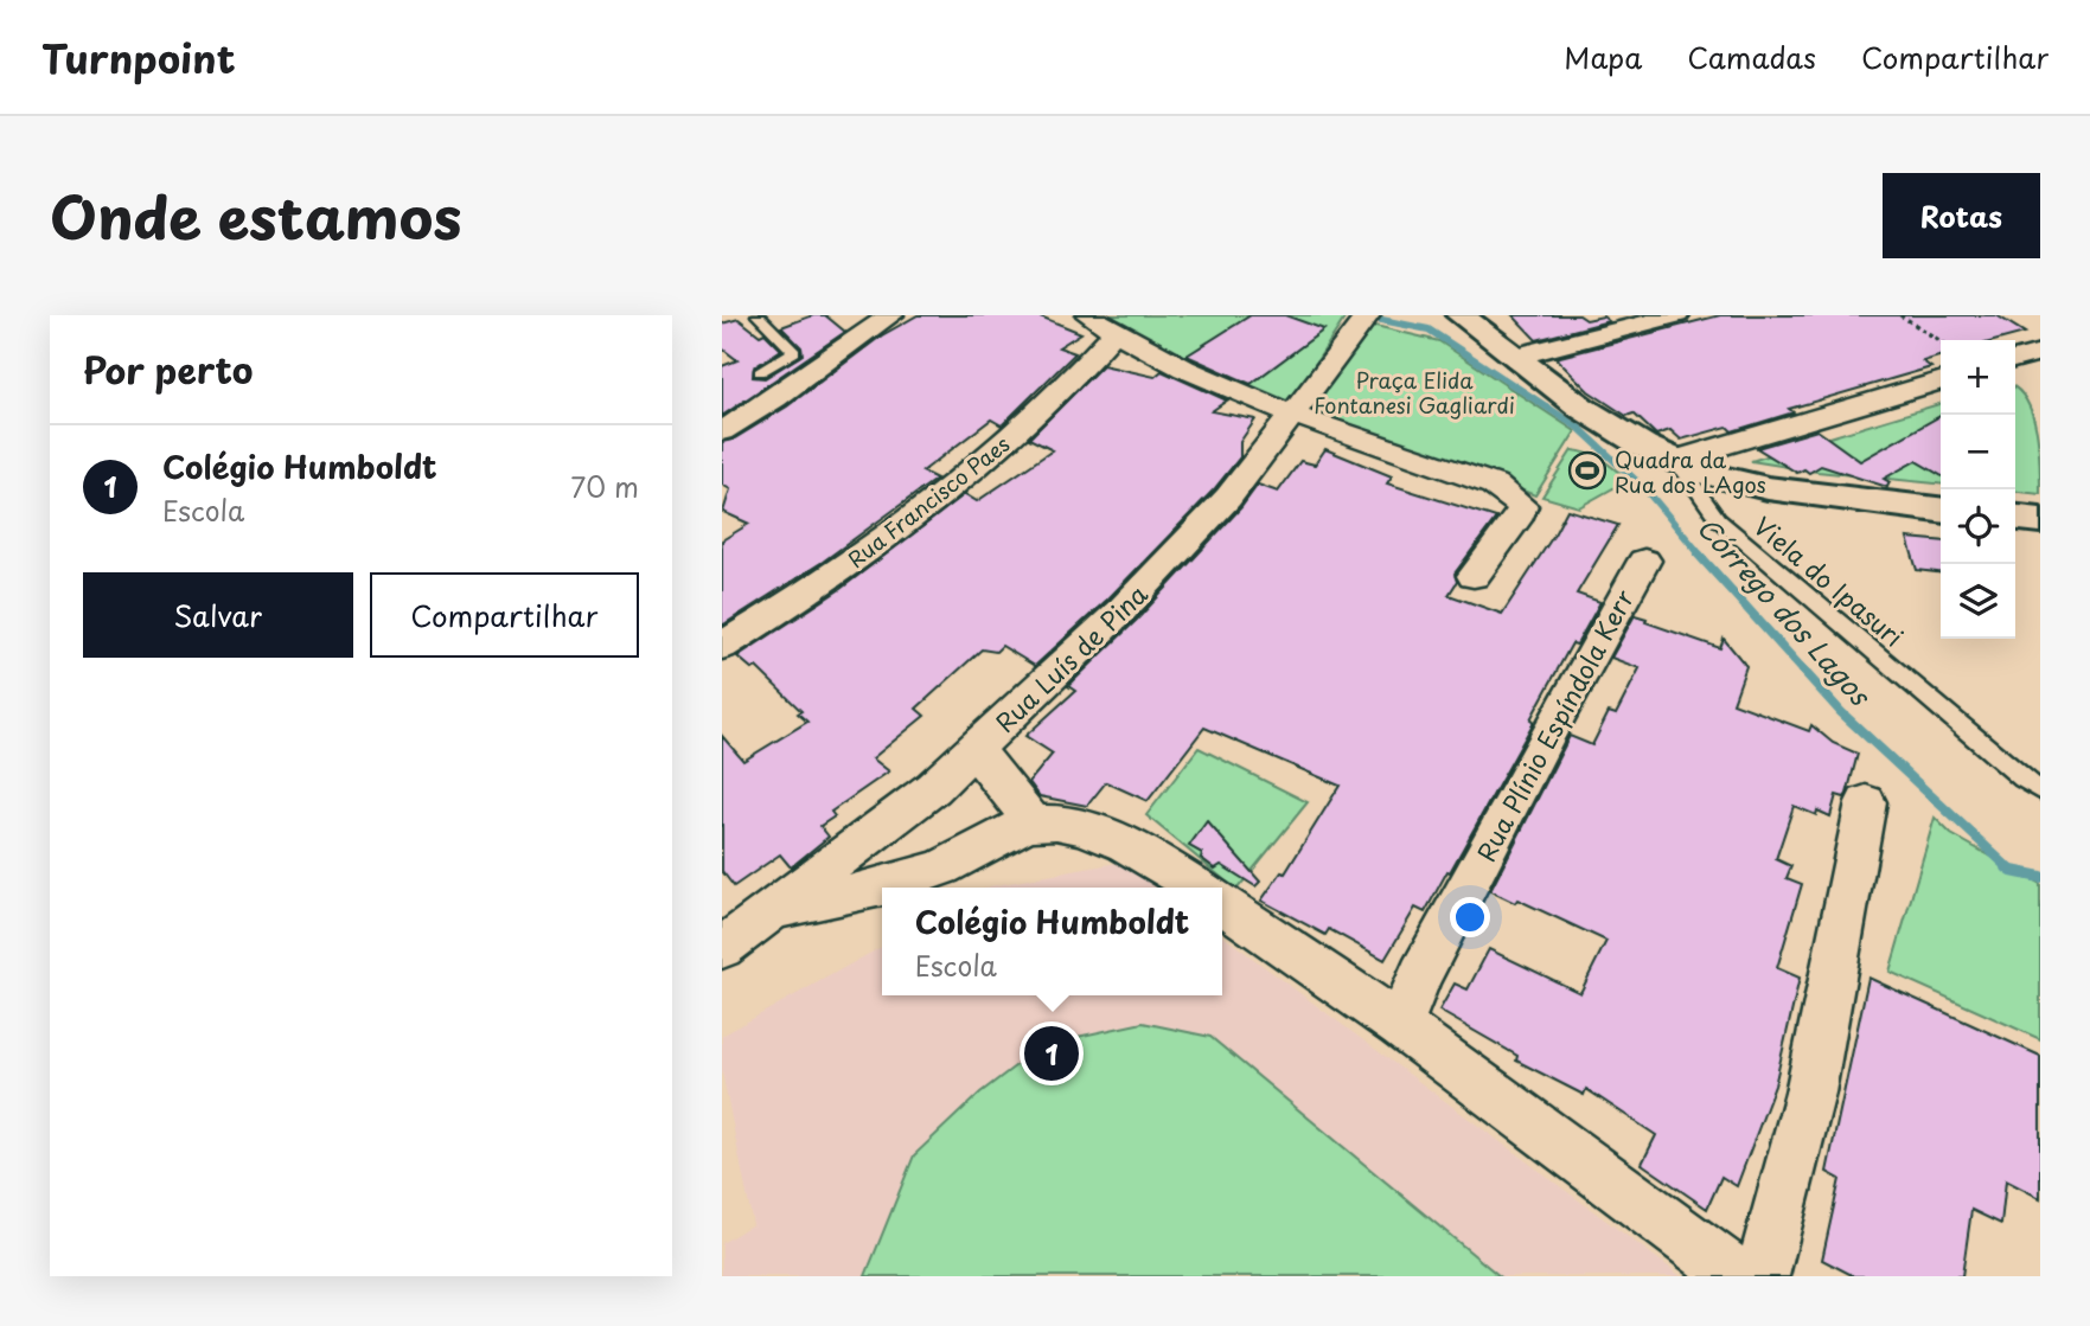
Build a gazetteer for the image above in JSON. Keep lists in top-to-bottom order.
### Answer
{
  "streets": {
    "street": ["Rua Francisco Paes", "Rua Luís de Pina", "Rua Plínio Espíndola Kerr"],
    "lane": ["Viela do Ipasuri"]
  },
  "water": ["Córrego dos Lagos"],
  "parks": ["Praça Elida Fontanesi Gagliardi"],
  "places": {
    "sports": ["Quadra da Rua dos LAgos"]
  },
  "page": {
    "header": "Turnpoint",
    "nav": ["Mapa", "Camadas", "Compartilhar"],
    "title": "Onde estamos",
    "buttons": [
      "Rotas",
      ["Salvar", "Compartilhar"]
    ],
    "heading": "Por perto",
    "map_buttons": ["+", "−"],
    "list": [
      {
        "mark": "1",
        "name": "Colégio Humboldt",
        "note": "Escola",
        "value": "70 m"
      }
    ],
    "popup": ["Colégio Humboldt", "Escola"],
    "pins": "1"
  }
}
